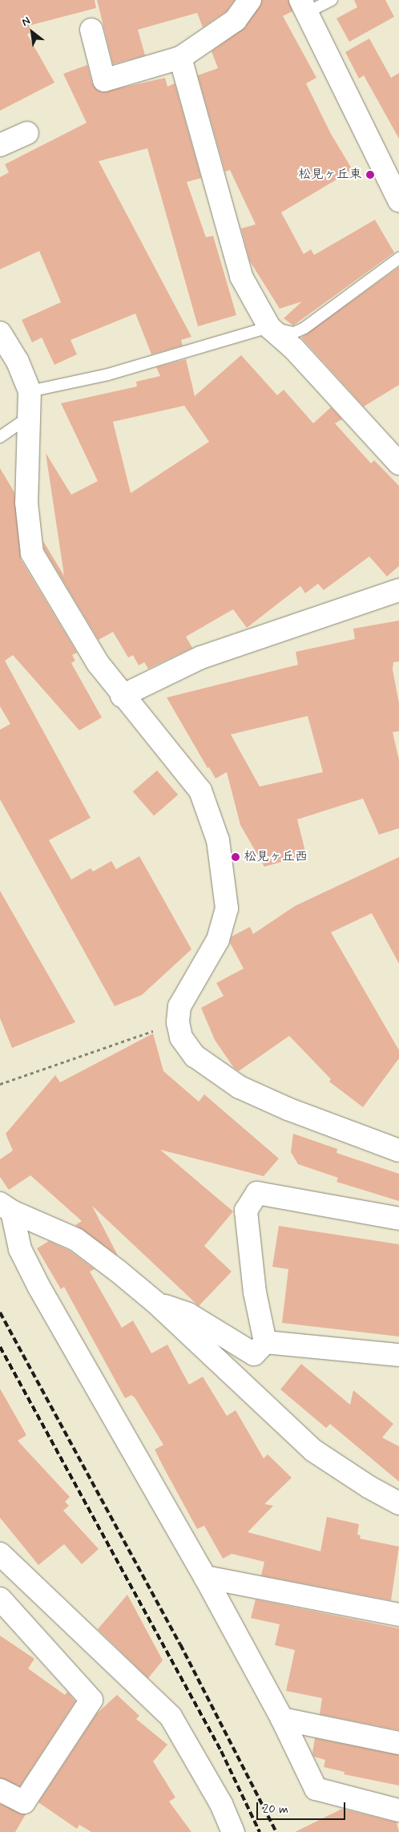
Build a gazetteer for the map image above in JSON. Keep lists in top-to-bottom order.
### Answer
{
  "places": ["松見ヶ丘東", "松見ヶ丘西"],
  "scale_bar": "20 m",
  "north": "top left"
}
